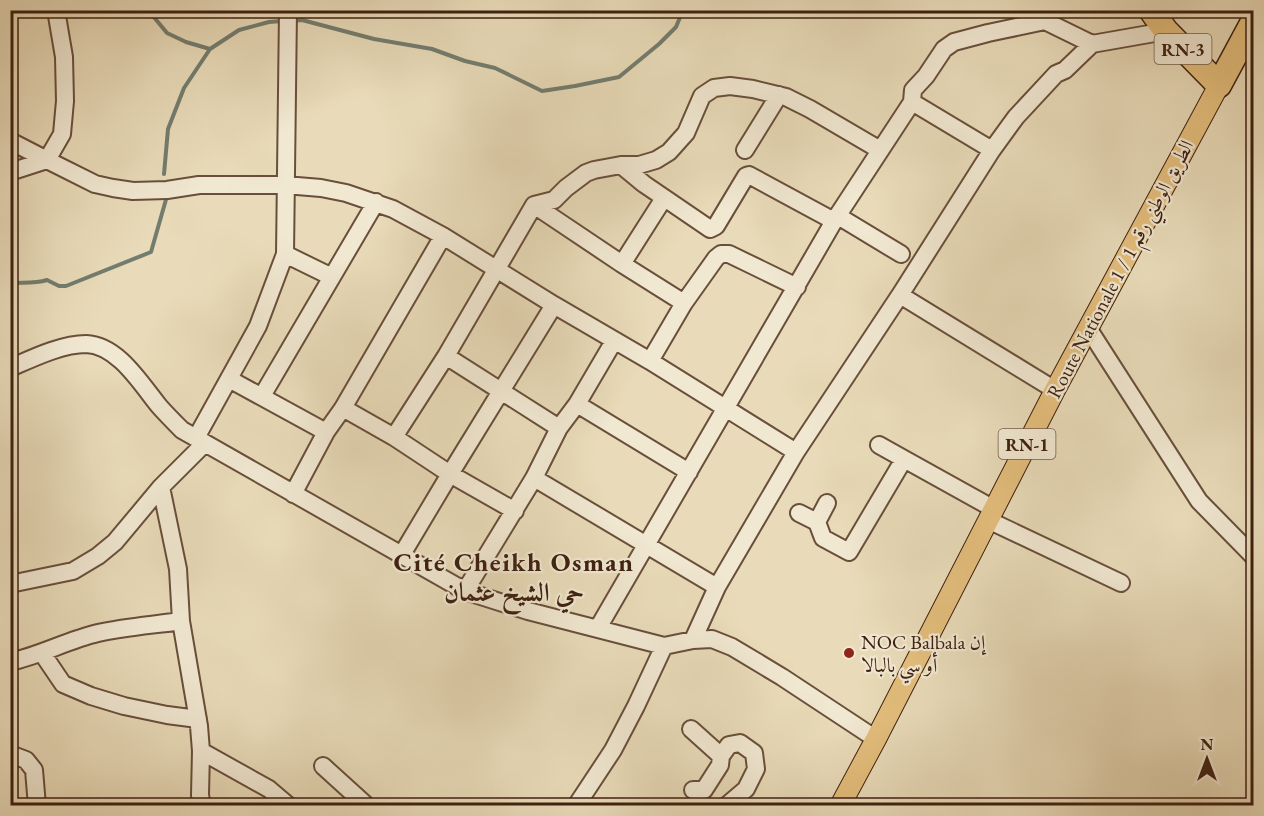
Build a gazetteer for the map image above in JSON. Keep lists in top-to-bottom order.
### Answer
{
  "streets": {
    "highway": ["RN-3", "Route Nationale 1 / الطريق الوطني رقم 1", "RN-1"]
  },
  "crossings": [
    ["RN-3", "Route Nationale 1 / الطريق الوطني رقم 1"]
  ],
  "districts": ["Cité Cheikh Osman حي الشيخ عثمان"],
  "places": ["NOC Balbala إن أو سي بالبالا"],
  "north": "top"
}
